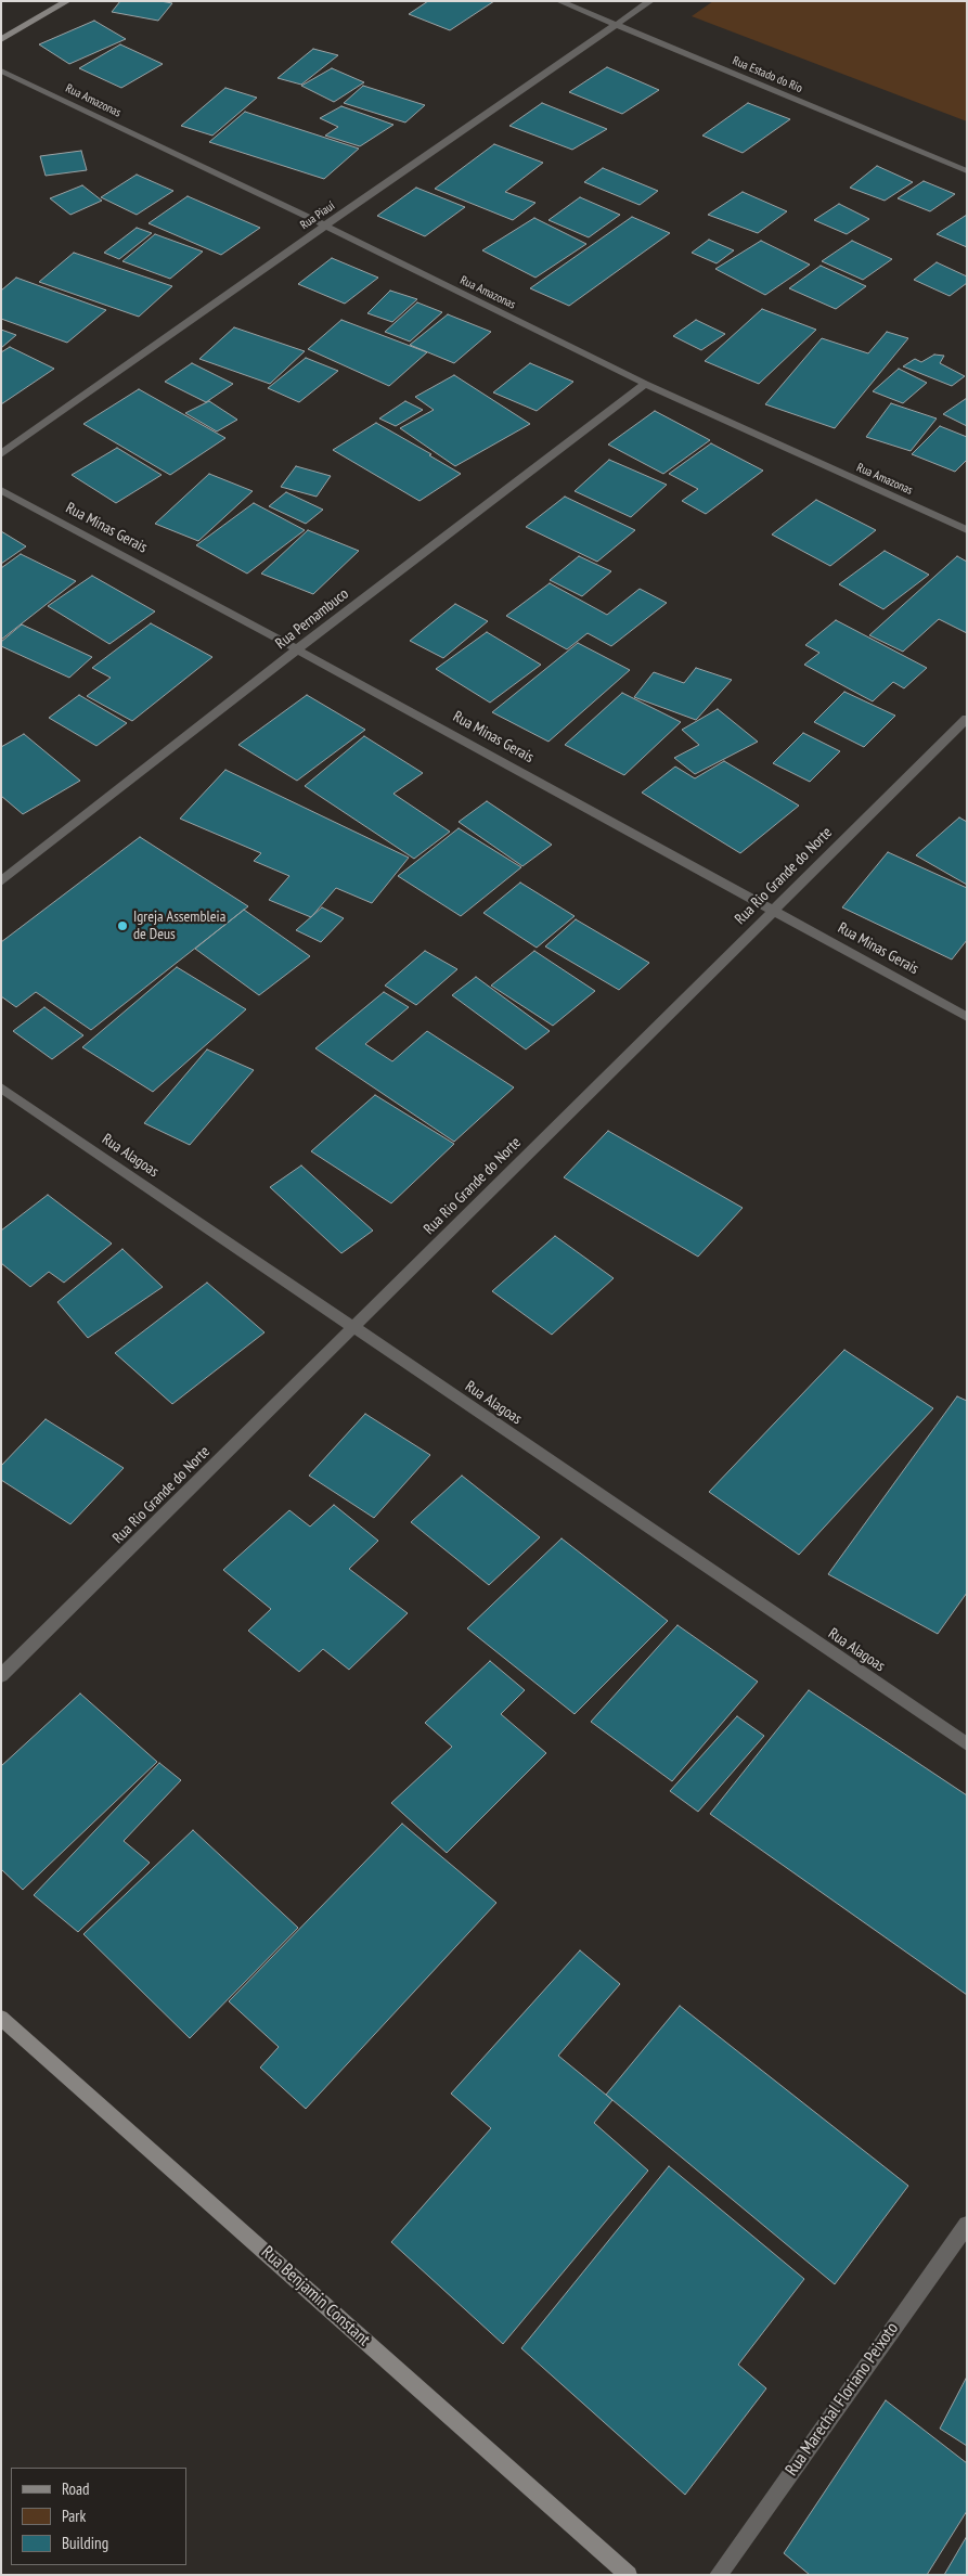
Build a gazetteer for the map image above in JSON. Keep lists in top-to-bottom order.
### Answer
{
  "streets": {
    "street": [
      "Rua Estado do Rio",
      "Rua Amazonas",
      "Rua Piauí",
      "Rua Minas Gerais",
      "Rua Pernambuco",
      "Rua Rio Grande do Norte",
      "Rua Alagoas",
      "Rua Benjamin Constant",
      "Rua Marechal Floriano Peixoto"
    ]
  },
  "crossings": [
    ["Rua Estado do Rio", "Rua Piauí"],
    ["Rua Amazonas", "Rua Piauí"],
    ["Rua Amazonas", "Rua Pernambuco"],
    ["Rua Minas Gerais", "Rua Pernambuco"],
    ["Rua Minas Gerais", "Rua Rio Grande do Norte"],
    ["Rua Rio Grande do Norte", "Rua Alagoas"]
  ],
  "places": ["Igreja Assembleia de Deus"],
  "legend": ["Road", "Park", "Building"]
}
